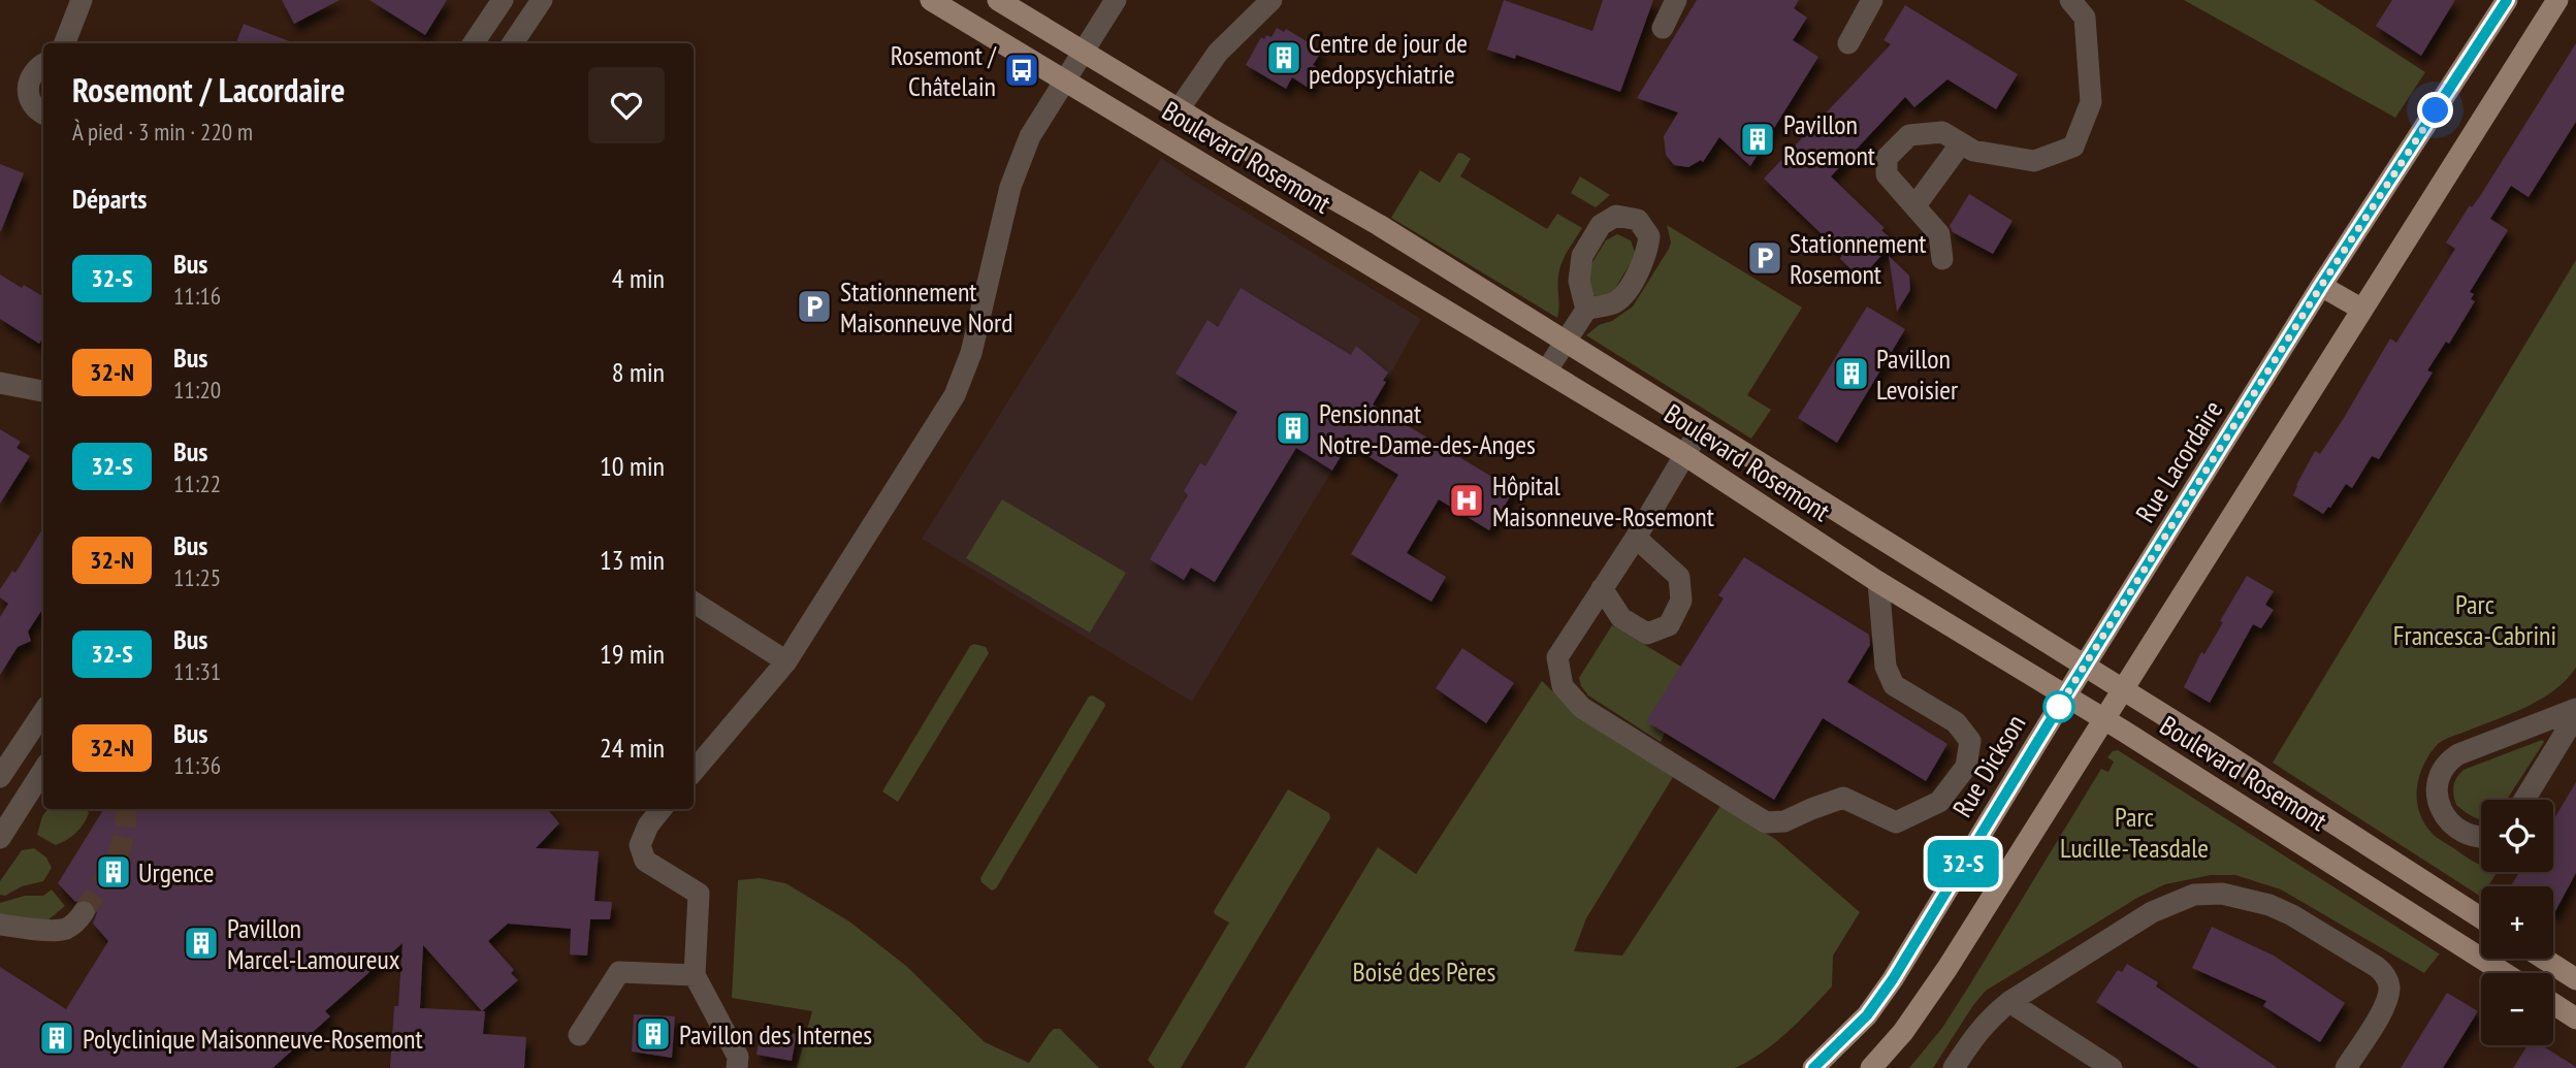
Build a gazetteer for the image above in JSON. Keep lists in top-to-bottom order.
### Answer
{
  "streets": {
    "main road": ["Boulevard Rosemont", "Rue Lacordaire", "Rue Dickson"]
  },
  "crossings": [
    ["Boulevard Rosemont", "Rue Lacordaire"],
    ["Boulevard Rosemont", "Rue Dickson"],
    ["Rue Lacordaire", "Rue Dickson"]
  ],
  "parks": ["Parc Francesca-Cabrini", "Parc Lucille-Teasdale", "Boisé des Pères"],
  "places": {
    "building": [
      "Centre de jour de pedopsychiatrie",
      "Pavillon Rosemont",
      "Pavillon Levoisier",
      "Pensionnat Notre-Dame-des-Anges",
      "Urgence",
      "Pavillon Marcel-Lamoureux",
      "Pavillon des Internes",
      "Polyclinique Maisonneuve-Rosemont"
    ],
    "bus stop": ["Rosemont / Châtelain"],
    "parking": ["Stationnement Rosemont", "Stationnement Maisonneuve Nord"],
    "hospital": ["Hôpital Maisonneuve-Rosemont"]
  },
  "lines": ["bus line 32-S"],
  "page": {
    "on_map": "32-S",
    "heading": [
      ["Rosemont / Lacordaire", "À pied · 3 min · 220 m"],
      "Départs"
    ],
    "list": [
      {
        "mark": "32-S",
        "name": "Bus",
        "note": "11:16",
        "value": "4 min"
      },
      {
        "mark": "32-N",
        "name": "Bus",
        "note": "11:20",
        "value": "8 min"
      },
      {
        "mark": "32-S",
        "name": "Bus",
        "note": "11:22",
        "value": "10 min"
      },
      {
        "mark": "32-N",
        "name": "Bus",
        "note": "11:25",
        "value": "13 min"
      },
      {
        "mark": "32-S",
        "name": "Bus",
        "note": "11:31",
        "value": "19 min"
      },
      {
        "mark": "32-N",
        "name": "Bus",
        "note": "11:36",
        "value": "24 min"
      }
    ],
    "map_buttons": ["+", "−"]
  }
}
